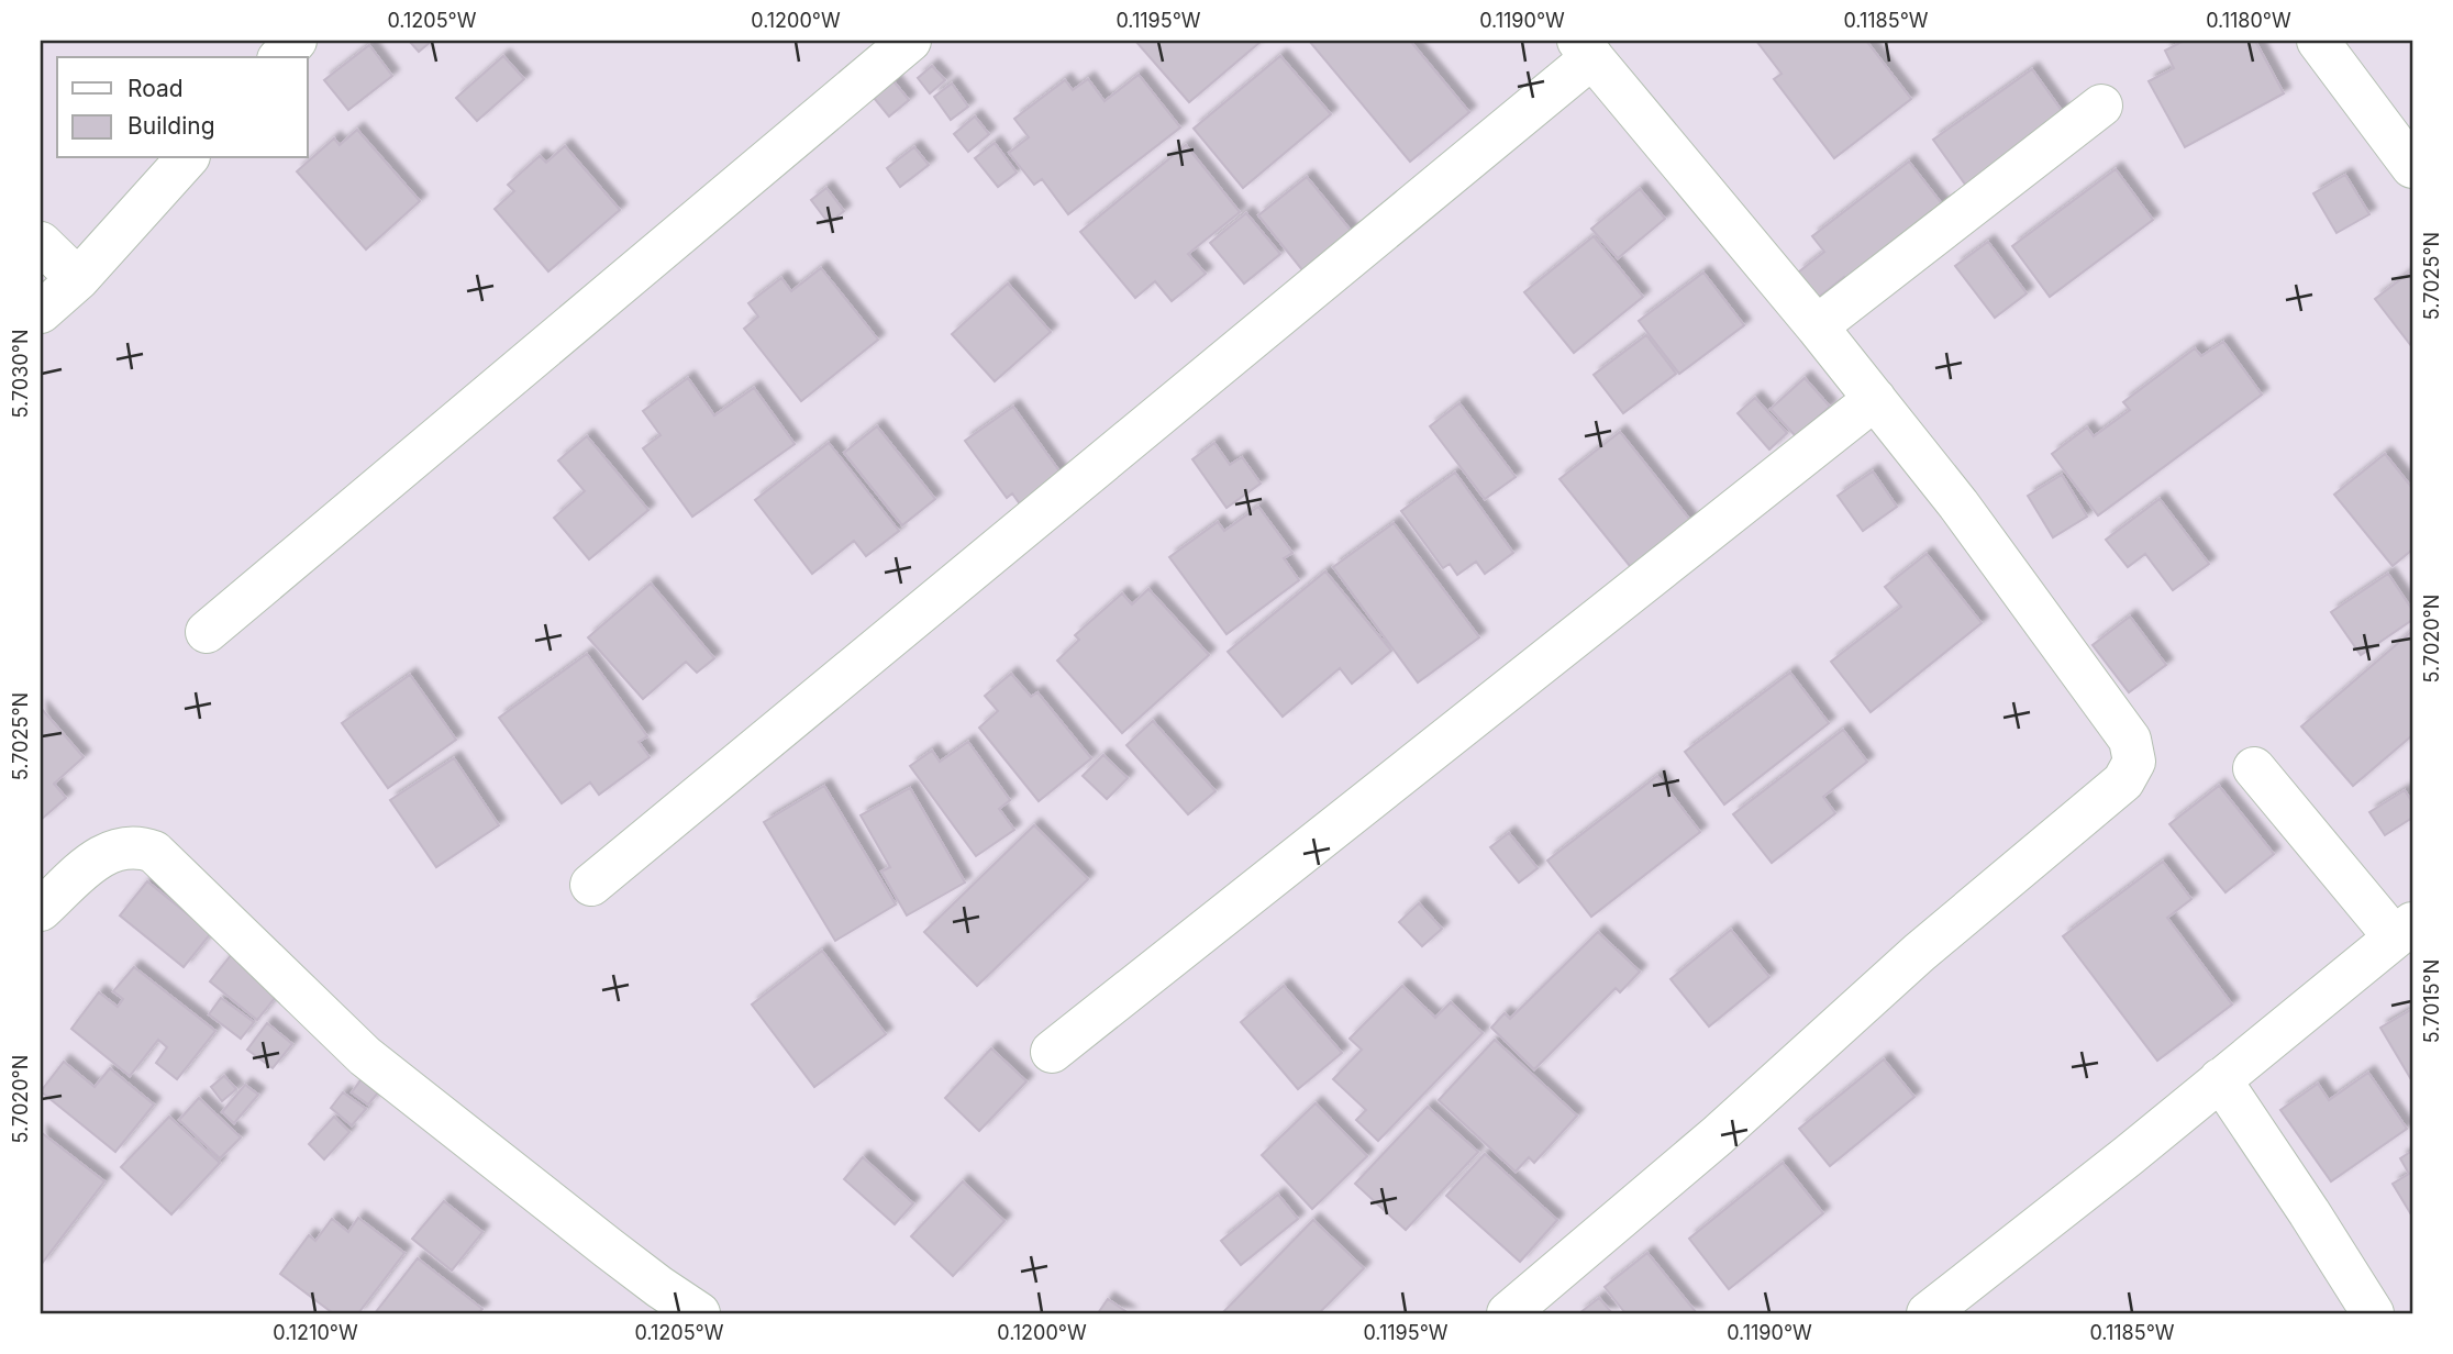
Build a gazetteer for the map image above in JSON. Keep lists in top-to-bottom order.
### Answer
{
  "legend": ["Road", "Building"],
  "coordinates": [
    "0.1205°W",
    "0.1200°W",
    "0.1195°W",
    "0.1190°W",
    "0.1185°W",
    "0.1180°W",
    "5.7025°N",
    "5.7030°N",
    "5.7020°N",
    "5.7015°N",
    "0.1210°W"
  ]
}
